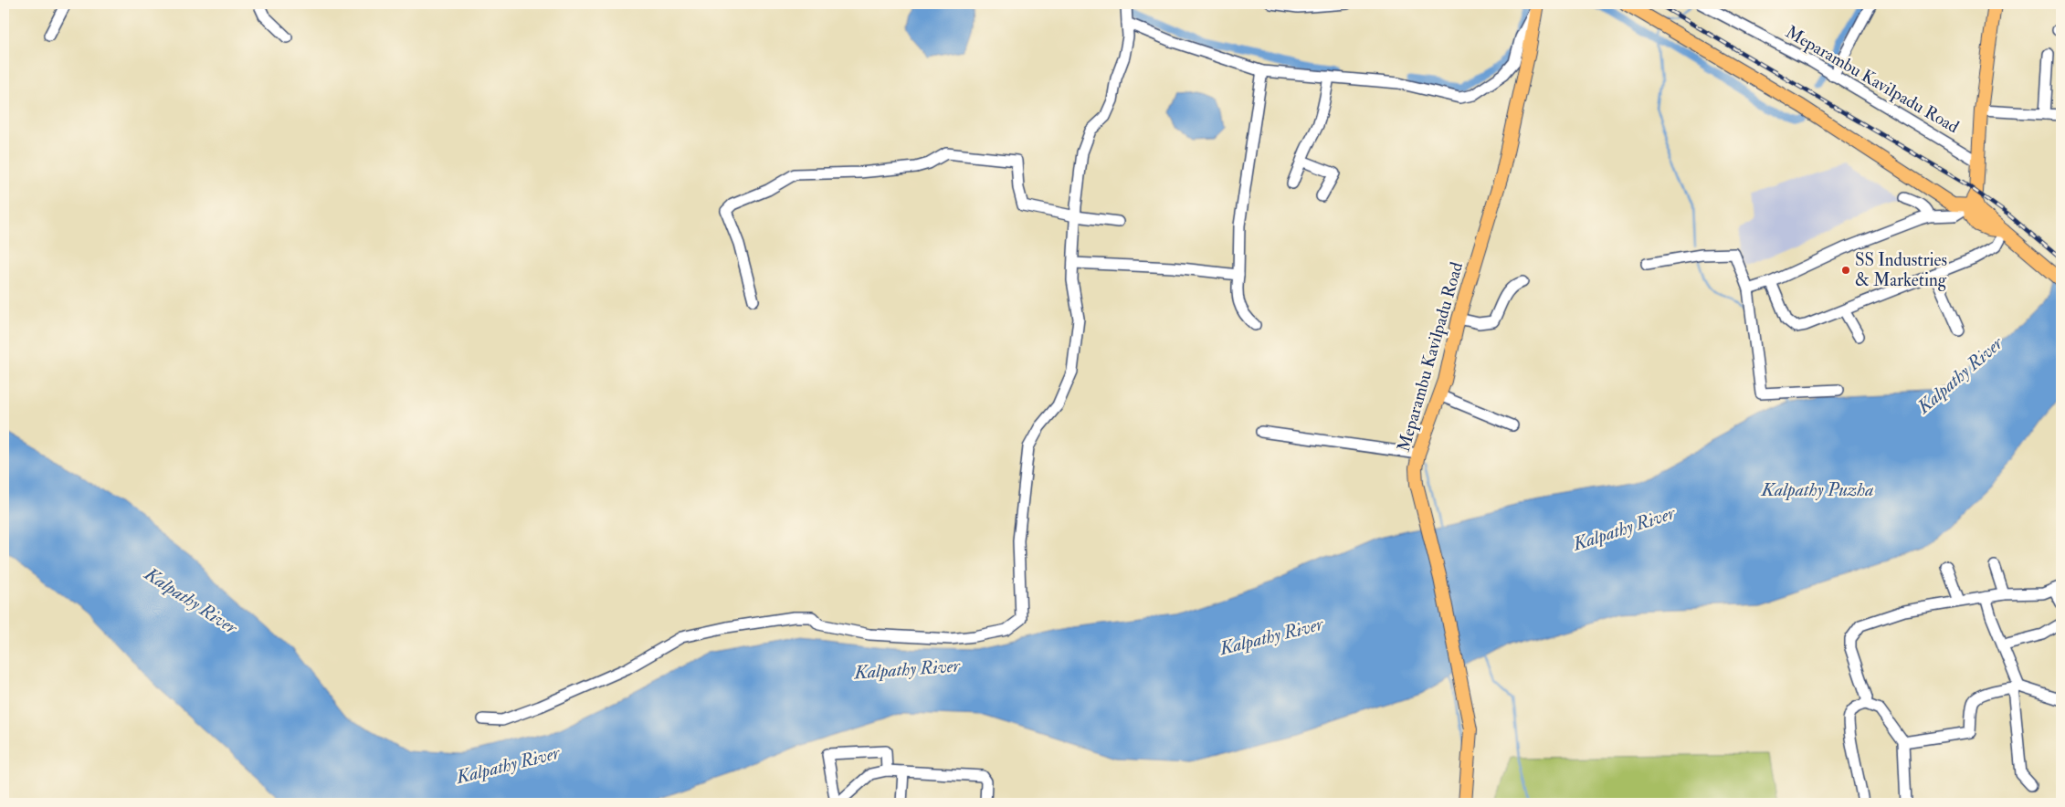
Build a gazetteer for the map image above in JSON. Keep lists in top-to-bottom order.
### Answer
{
  "streets": {
    "main road": ["Meparambu Kavilpadu Road"]
  },
  "water": ["Kalpathy River", "Kalpathy Puzha"],
  "places": ["SS Industries & Marketing"]
}
